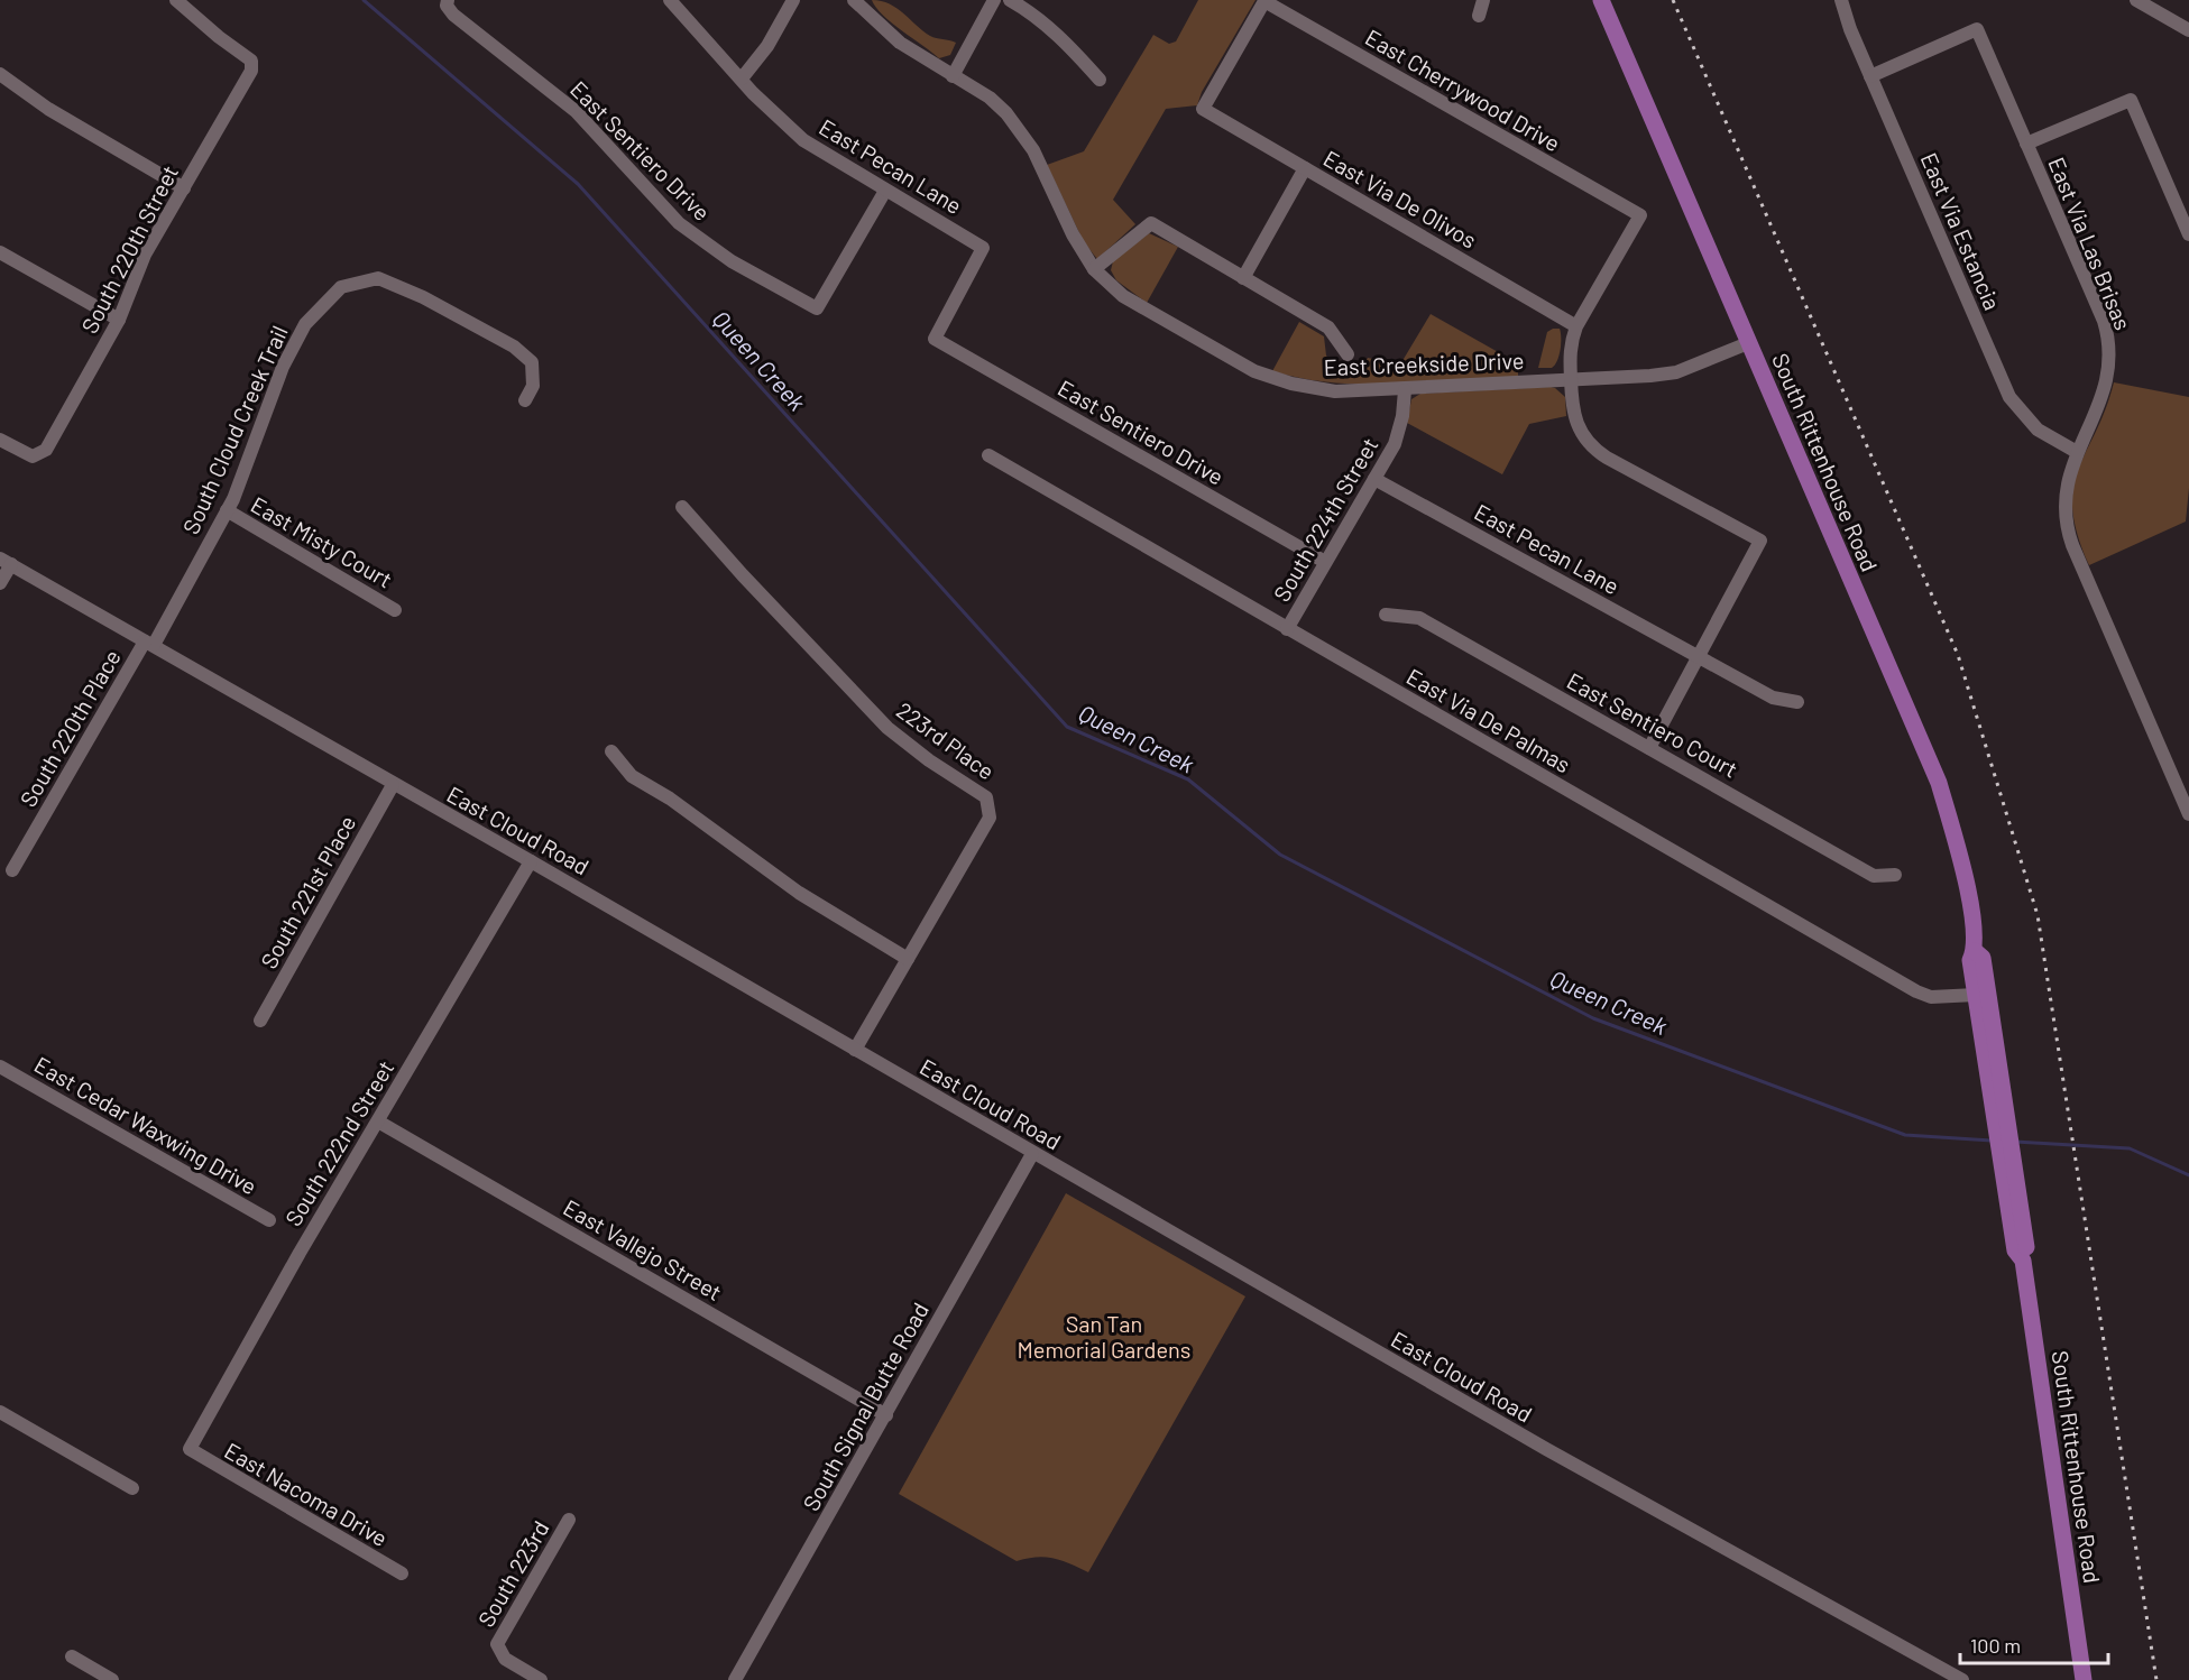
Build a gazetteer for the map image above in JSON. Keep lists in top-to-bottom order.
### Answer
{
  "streets": {
    "main road": ["South Rittenhouse Road"],
    "street": [
      "East Cherrywood Drive",
      "East Sentiero Drive",
      "East Pecan Lane",
      "East Via De Olivos",
      "East Via Estancia",
      "East Via Las Brisas",
      "South 220th Street",
      "East Creekside Drive",
      "South Cloud Creek Trail",
      "South 224th Street",
      "East Misty Court",
      "East Via De Palmas",
      "East Sentiero Court",
      "South 220th Place",
      "223rd Place",
      "East Cloud Road",
      "South 221st Place",
      "East Cedar Waxwing Drive",
      "South 222nd Street",
      "East Vallejo Street",
      "South Signal Butte Road",
      "East Nacoma Drive",
      "South 223rd"
    ]
  },
  "crossings": [
    ["East Cherrywood Drive", "East Via De Olivos"],
    ["East Sentiero Drive", "East Pecan Lane"],
    ["East Sentiero Drive", "South 224th Street"],
    ["East Pecan Lane", "South 224th Street"],
    ["East Via Estancia", "East Via Las Brisas"],
    ["East Creekside Drive", "South Rittenhouse Road"],
    ["East Creekside Drive", "South 224th Street"],
    ["South Cloud Creek Trail", "East Misty Court"],
    ["South Cloud Creek Trail", "South 220th Place"],
    ["South Cloud Creek Trail", "East Cloud Road"],
    ["South Rittenhouse Road", "East Via De Palmas"],
    ["South 224th Street", "East Via De Palmas"],
    ["South 220th Place", "East Cloud Road"],
    ["223rd Place", "East Cloud Road"],
    ["East Cloud Road", "South 221st Place"],
    ["East Cloud Road", "South 222nd Street"],
    ["East Cloud Road", "South Signal Butte Road"],
    ["South 222nd Street", "East Vallejo Street"],
    ["South 222nd Street", "East Nacoma Drive"],
    ["East Vallejo Street", "South Signal Butte Road"]
  ],
  "water": ["Queen Creek"],
  "parks": ["San Tan Memorial Gardens"],
  "scale_bar": "100 m"
}
